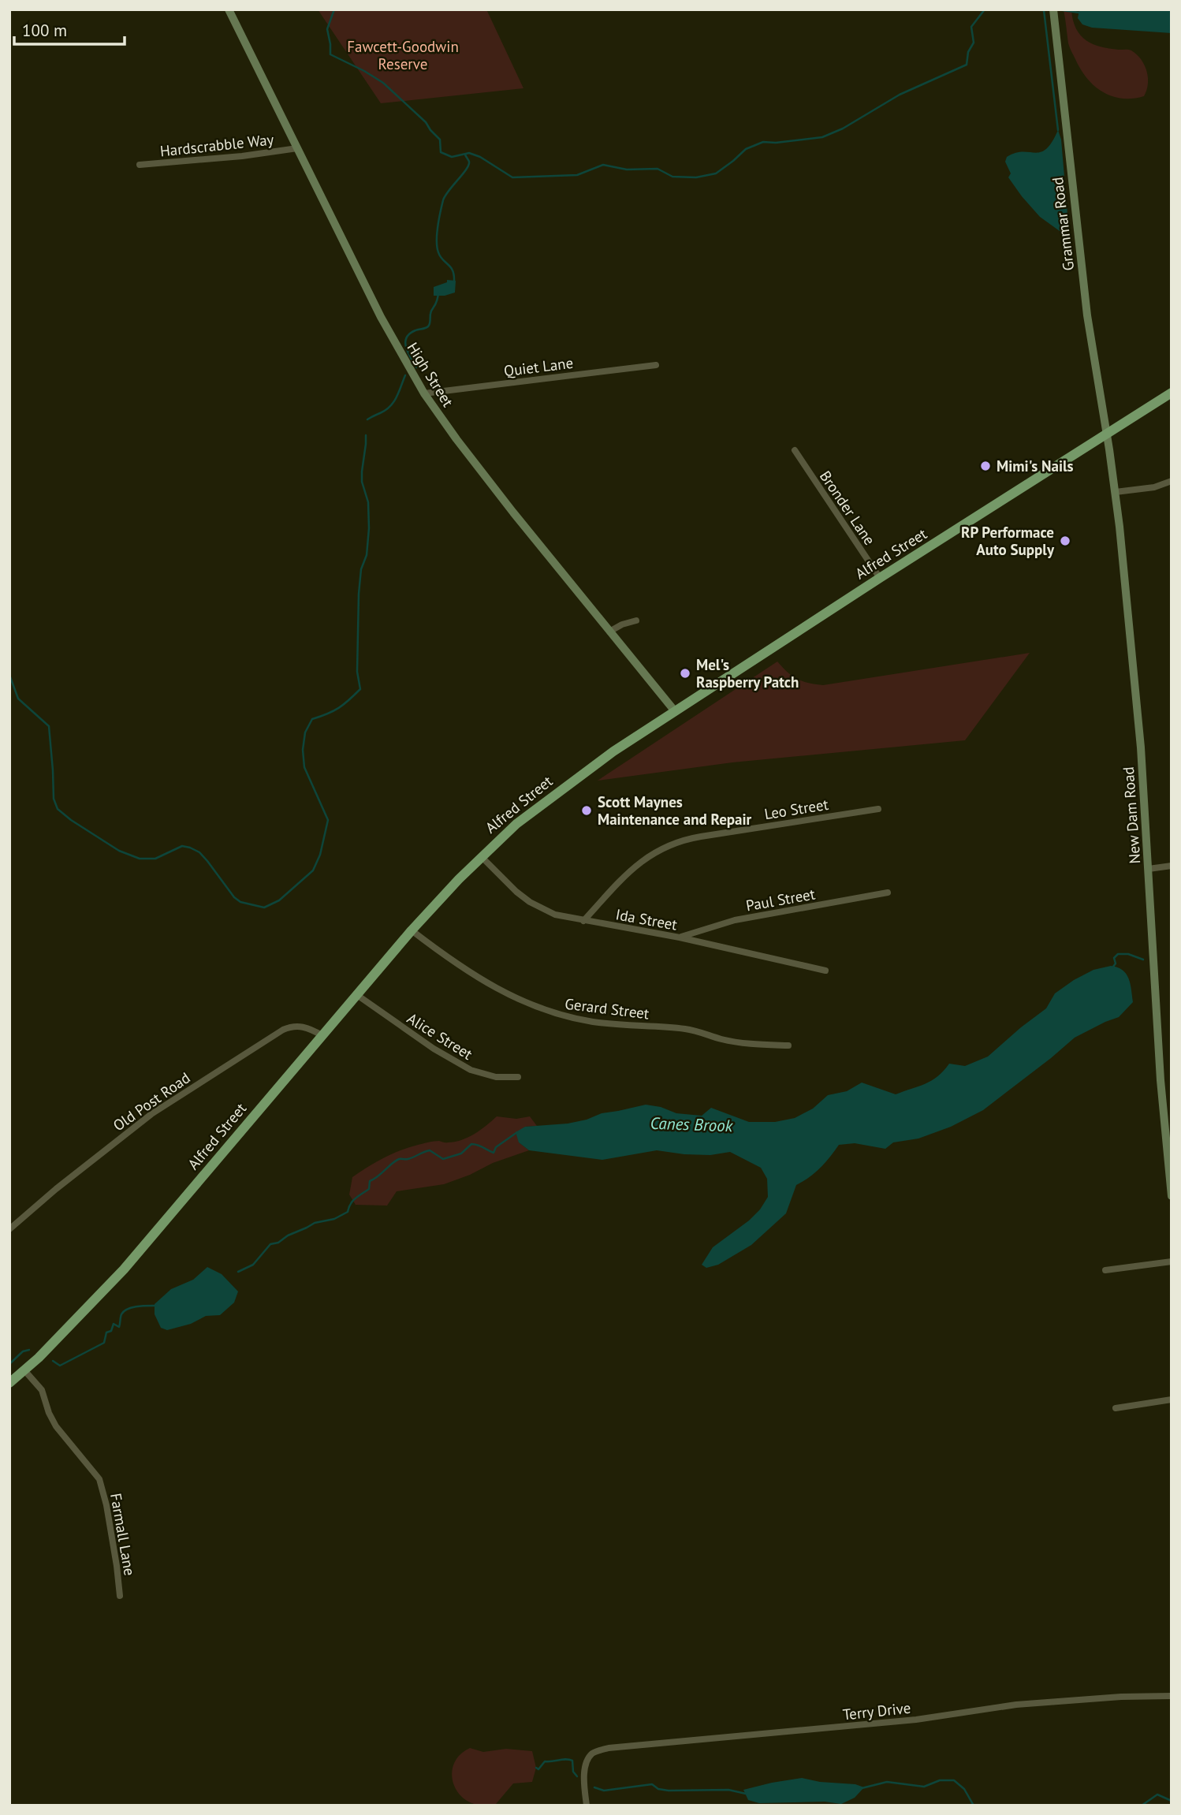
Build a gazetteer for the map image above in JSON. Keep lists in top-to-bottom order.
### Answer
{
  "streets": {
    "main road": ["Alfred Street"],
    "street": [
      "Hardscrabble Way",
      "Grammar Road",
      "Quiet Lane",
      "High Street",
      "Bronder Lane",
      "Leo Street",
      "New Dam Road",
      "Paul Street",
      "Ida Street",
      "Gerard Street",
      "Alice Street",
      "Old Post Road",
      "Farmall Lane",
      "Terry Drive"
    ]
  },
  "crossings": [
    ["Hardscrabble Way", "High Street"],
    ["Grammar Road", "Alfred Street"],
    ["Grammar Road", "New Dam Road"],
    ["Quiet Lane", "High Street"],
    ["High Street", "Alfred Street"],
    ["Bronder Lane", "Alfred Street"],
    ["Alfred Street", "New Dam Road"],
    ["Alfred Street", "Ida Street"],
    ["Alfred Street", "Gerard Street"],
    ["Alfred Street", "Alice Street"],
    ["Alfred Street", "Old Post Road"],
    ["Alfred Street", "Farmall Lane"],
    ["Leo Street", "Ida Street"],
    ["Paul Street", "Ida Street"]
  ],
  "water": ["Canes Brook"],
  "parks": ["Fawcett-Goodwin Reserve"],
  "places": [
    "Mimi's Nails",
    "RP Performace Auto Supply",
    "Mel's Raspberry Patch",
    "Scott Maynes Maintenance and Repair"
  ],
  "scale_bar": "100 m"
}
